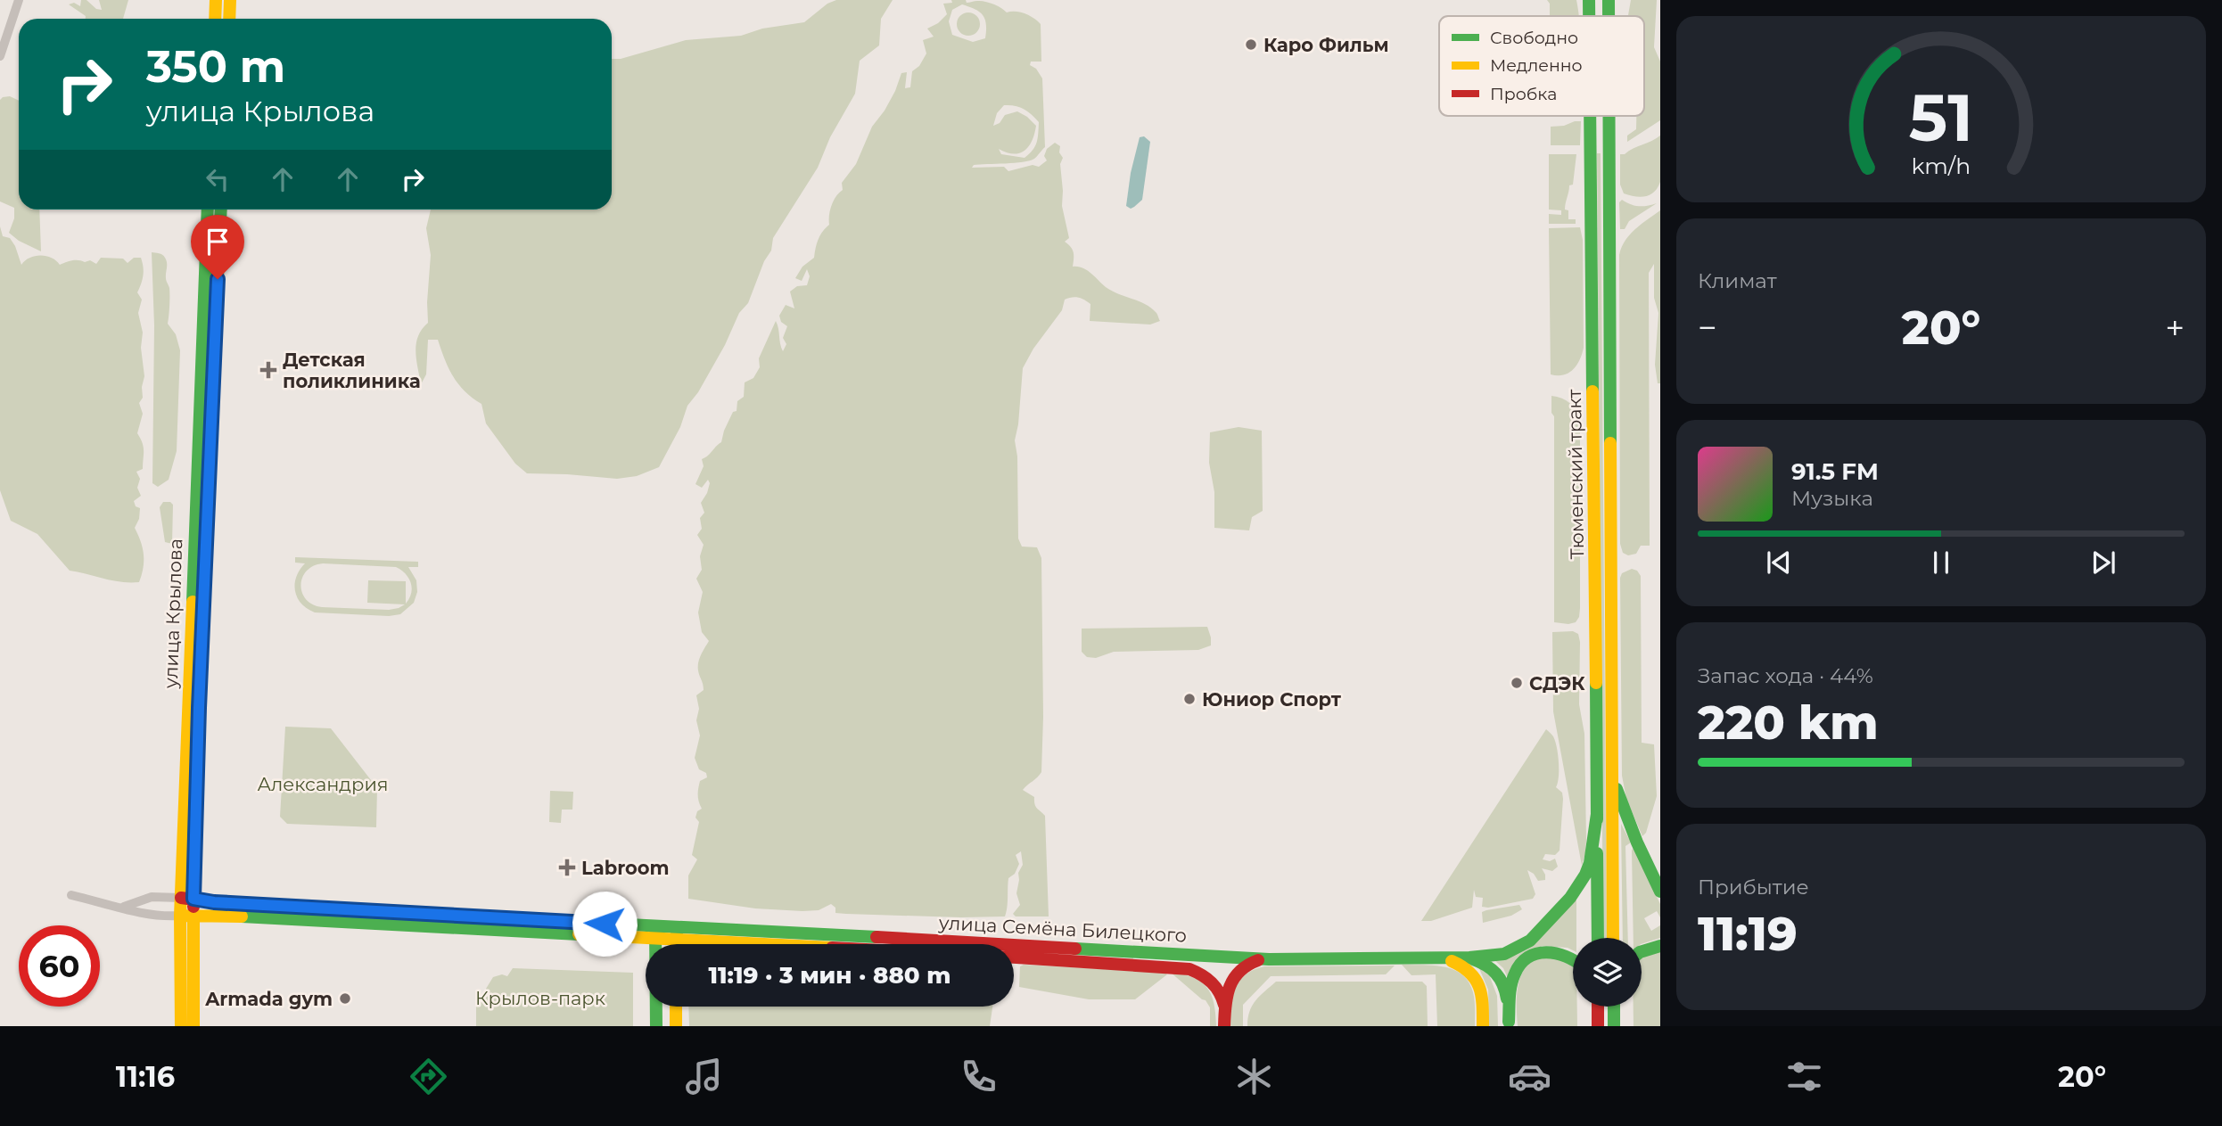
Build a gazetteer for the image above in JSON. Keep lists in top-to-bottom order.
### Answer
{
  "streets": {
    "main road": ["Тюменский тракт", "улица Крылова", "улица Семёна Билецкого"]
  },
  "crossings": [
    ["Тюменский тракт", "улица Семёна Билецкого"],
    ["улица Крылова", "улица Семёна Билецкого"]
  ],
  "parks": ["Александрия", "Крылов-парк"],
  "places": {
    "other": [
      "Каро Фильм",
      "СДЭК",
      "Юниор Спорт",
      "Armada gym"
    ],
    "health": ["Детская поликлиника", "Labroom"]
  },
  "legend": ["Свободно", "Медленно", "Пробка"],
  "page": {
    "turn": ["350 m", "улица Крылова"],
    "tile": [
      "Климат",
      ["Запас хода · 44%", "220 km"],
      ["Прибытие", "11:19"]
    ],
    "heat": ["−", "20°", "+"],
    "song": ["91.5 FM", "Музыка"],
    "limit": "60",
    "trip": "11:19 · 3 мин · 880 m",
    "tabs": ["11:16", "20°"],
    "gauge": ["51", "km/h"]
  }
}
